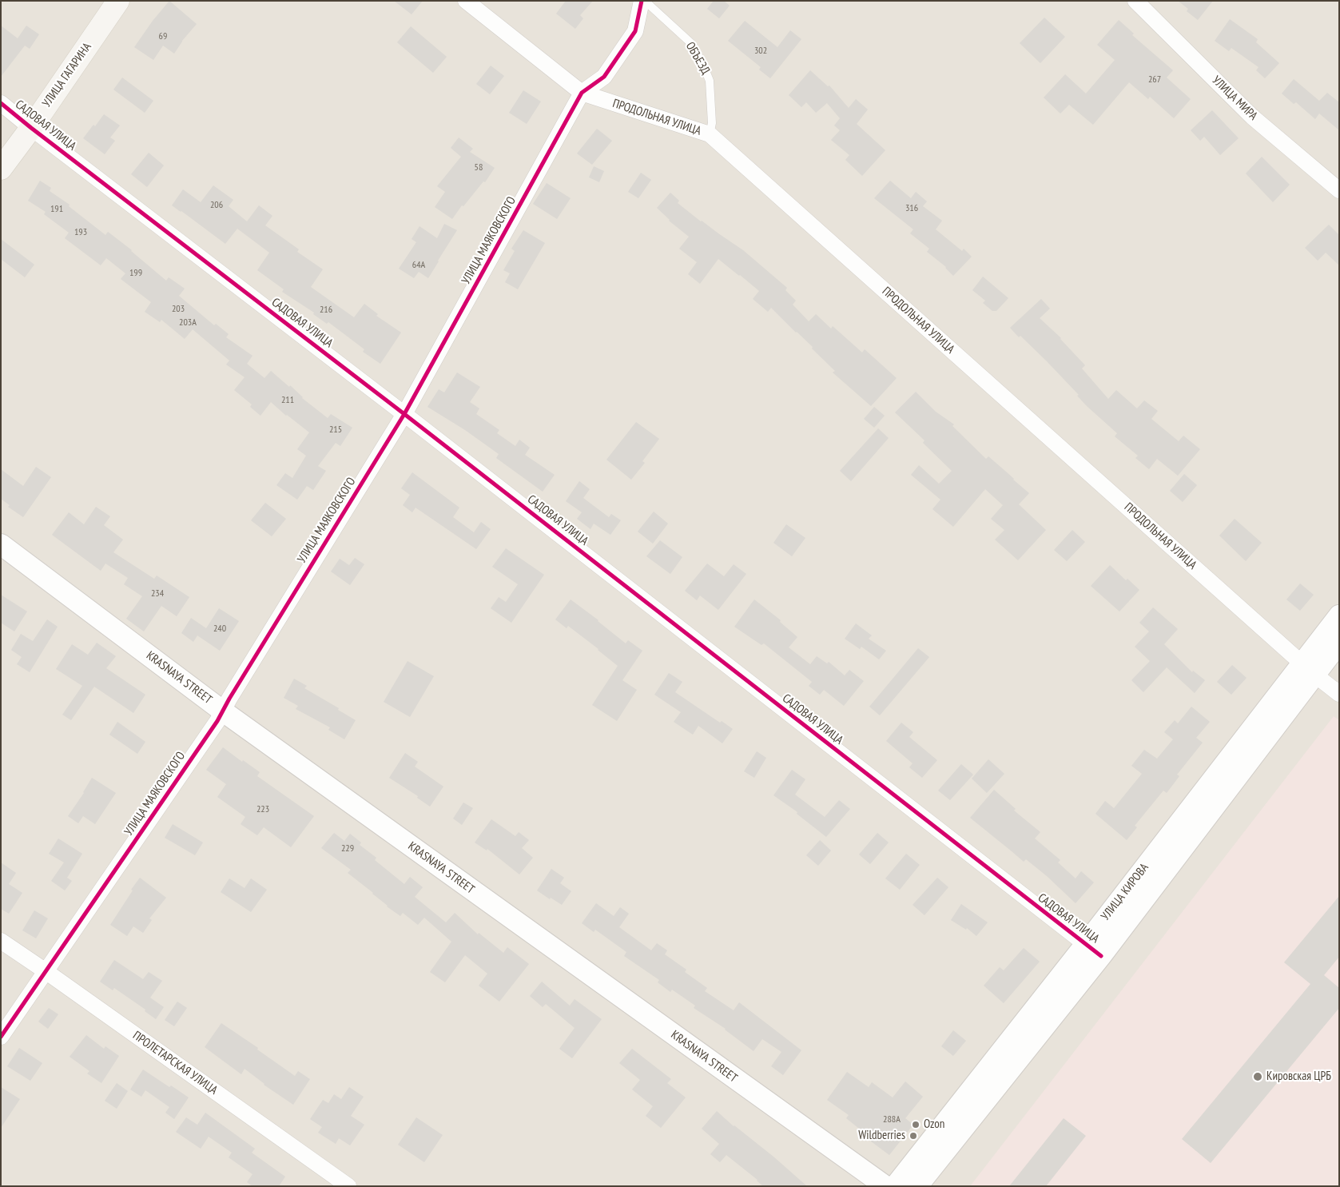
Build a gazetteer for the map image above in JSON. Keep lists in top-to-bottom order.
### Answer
{
  "streets": {
    "main road": ["УЛИЦА ГАГАРИНА"],
    "street": [
      "УЛИЦА МИРА",
      "ПРОДОЛЬНАЯ УЛИЦА",
      "САДОВАЯ УЛИЦА",
      "УЛИЦА МАЯКОВСКОГО",
      "KRASNAYA STREET",
      "УЛИЦА КИРОВА",
      "ПРОЛЕТАРСКАЯ УЛИЦА"
    ],
    "lane": ["ОБЪЕЗД"]
  },
  "crossings": [
    ["ОБЪЕЗД", "ПРОДОЛЬНАЯ УЛИЦА"],
    ["УЛИЦА ГАГАРИНА", "САДОВАЯ УЛИЦА"],
    ["ПРОДОЛЬНАЯ УЛИЦА", "УЛИЦА МАЯКОВСКОГО"],
    ["ПРОДОЛЬНАЯ УЛИЦА", "УЛИЦА КИРОВА"],
    ["САДОВАЯ УЛИЦА", "УЛИЦА МАЯКОВСКОГО"],
    ["САДОВАЯ УЛИЦА", "УЛИЦА КИРОВА"],
    ["УЛИЦА МАЯКОВСКОГО", "KRASNAYA STREET"],
    ["УЛИЦА МАЯКОВСКОГО", "ПРОЛЕТАРСКАЯ УЛИЦА"]
  ],
  "places": ["Кировская ЦРБ", "Ozon", "Wildberries"],
  "house_numbers": [
    "69",
    "302",
    "267",
    "58",
    "206",
    "316",
    "191",
    "193",
    "64А",
    "199",
    "203",
    "216",
    "203А",
    "211",
    "215",
    "234",
    "240",
    "223",
    "229",
    "288А"
  ]
}
